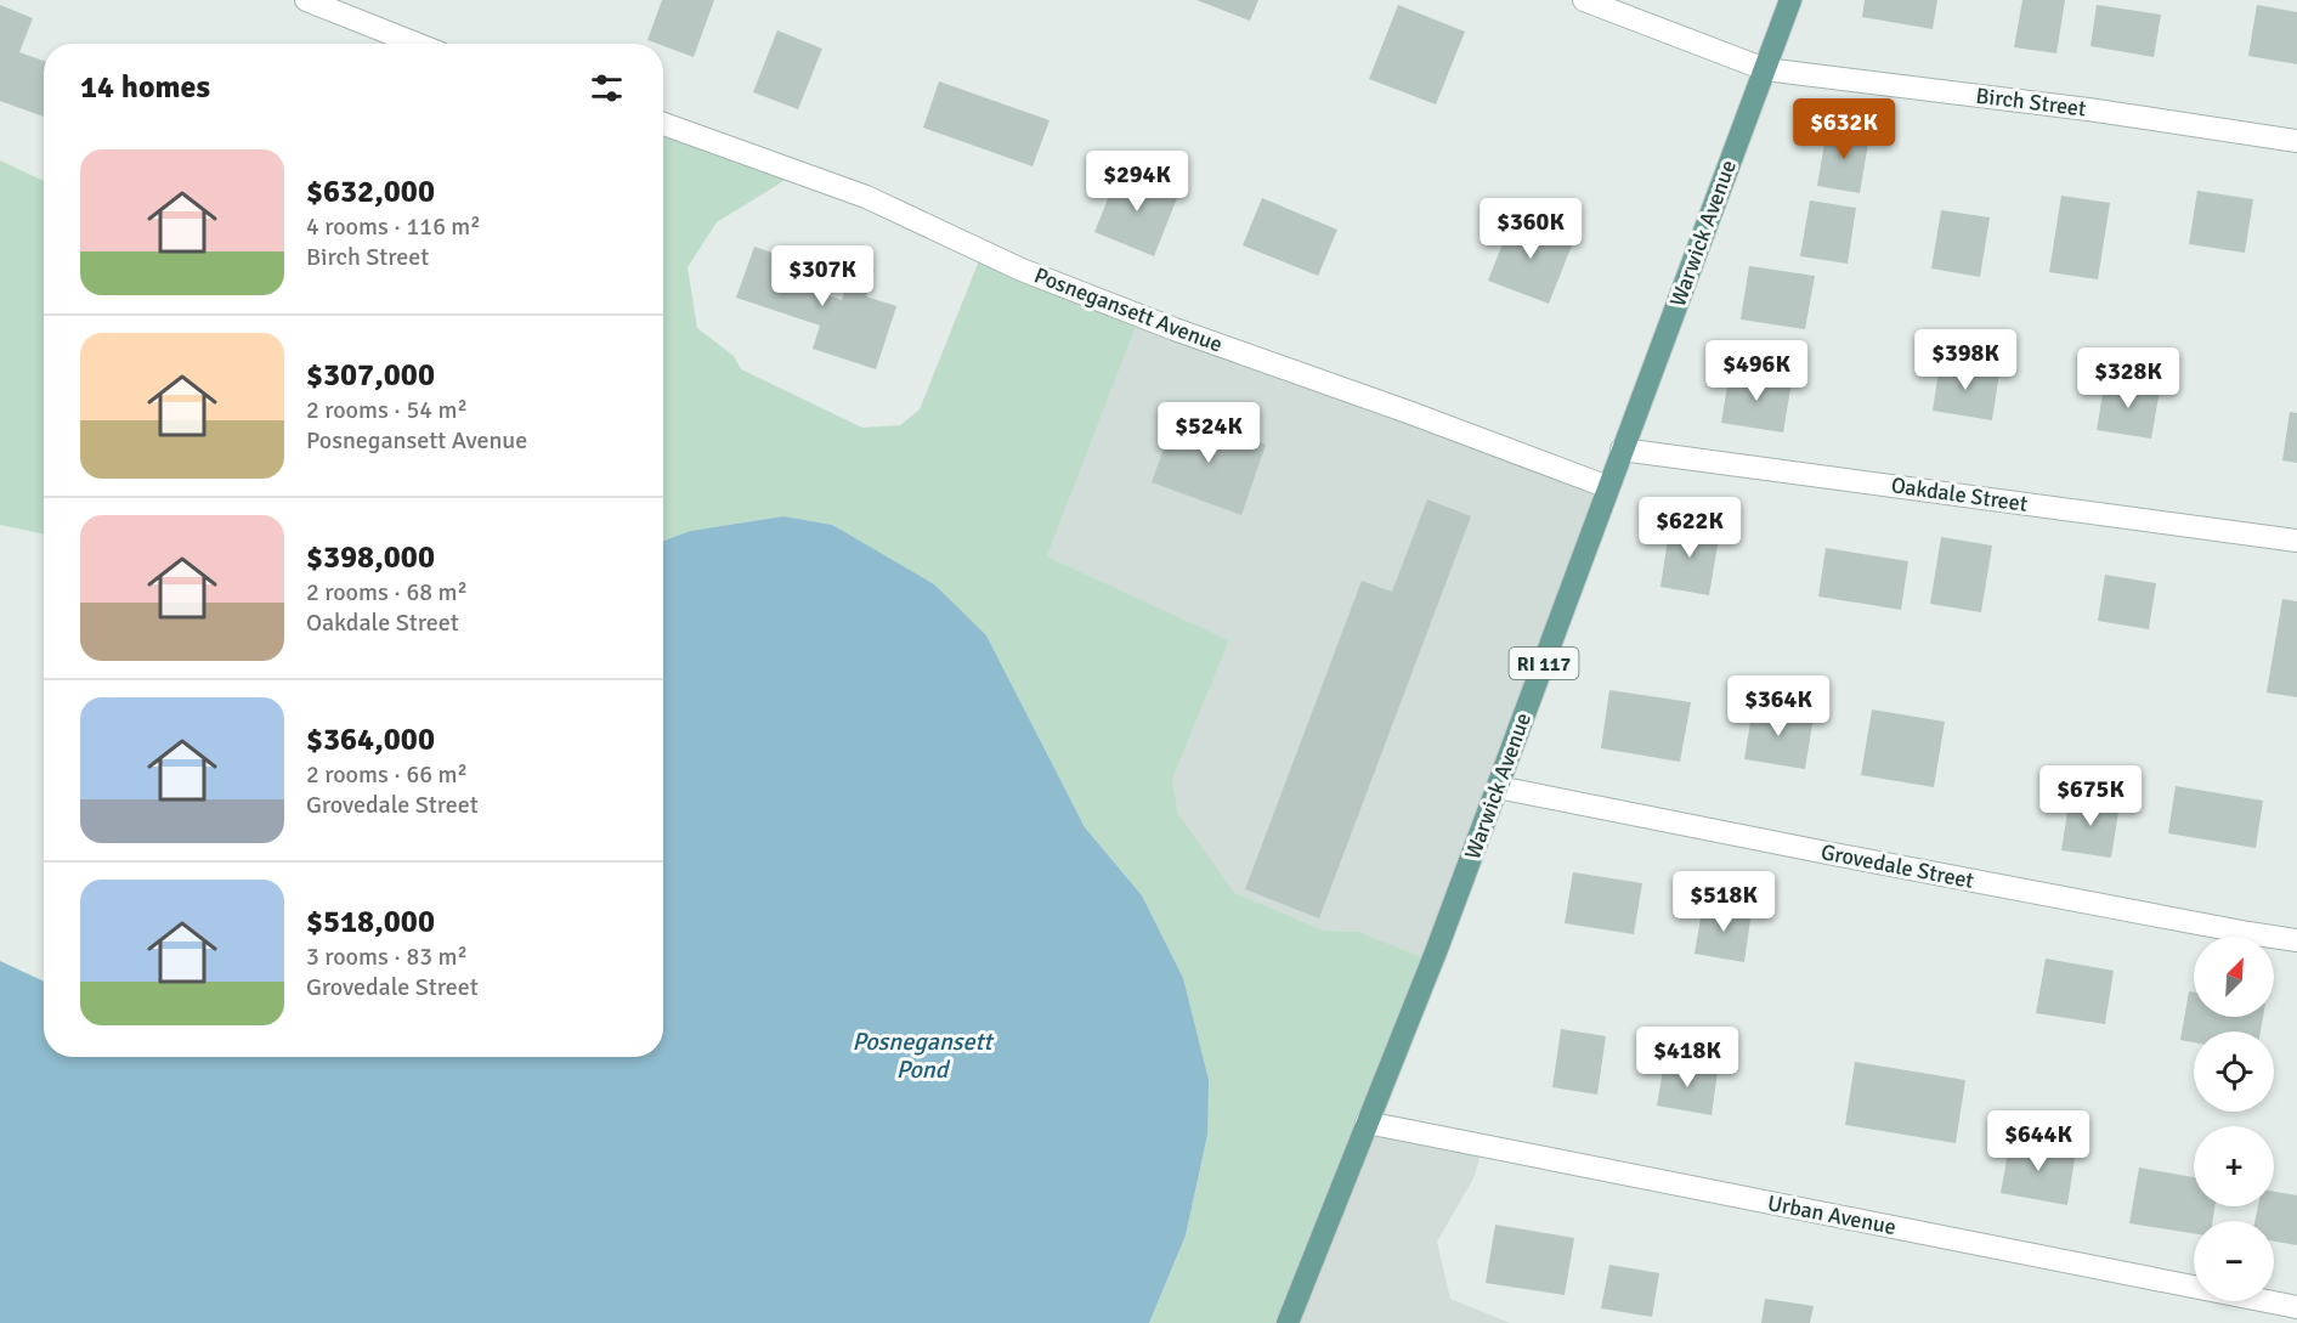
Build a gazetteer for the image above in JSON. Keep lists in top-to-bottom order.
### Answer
{
  "streets": {
    "main road": ["Warwick Avenue", "RI 117"],
    "street": [
      "Birch Street",
      "Posnegansett Avenue",
      "Oakdale Street",
      "Grovedale Street",
      "Urban Avenue"
    ]
  },
  "crossings": [
    ["Birch Street", "Warwick Avenue"],
    ["Warwick Avenue", "Posnegansett Avenue"],
    ["Warwick Avenue", "Oakdale Street"],
    ["Warwick Avenue", "Grovedale Street"],
    ["Warwick Avenue", "Urban Avenue"]
  ],
  "water": ["Posnegansett Pond"],
  "north": "top right",
  "page": {
    "heading": "14 homes",
    "price": [
      "$632K",
      "$294K",
      "$360K",
      "$307K",
      "$398K",
      "$496K",
      "$328K",
      "$524K",
      "$622K",
      "$364K",
      "$675K",
      "$518K",
      "$418K",
      "$644K"
    ],
    "list": [
      {
        "name": "$632,000",
        "note": "4 rooms · 116 m² · Birch Street"
      },
      {
        "name": "$307,000",
        "note": "2 rooms · 54 m² · Posnegansett Avenue"
      },
      {
        "name": "$398,000",
        "note": "2 rooms · 68 m² · Oakdale Street"
      },
      {
        "name": "$364,000",
        "note": "2 rooms · 66 m² · Grovedale Street"
      },
      {
        "name": "$518,000",
        "note": "3 rooms · 83 m² · Grovedale Street"
      }
    ],
    "map_buttons": ["+", "−"]
  }
}
